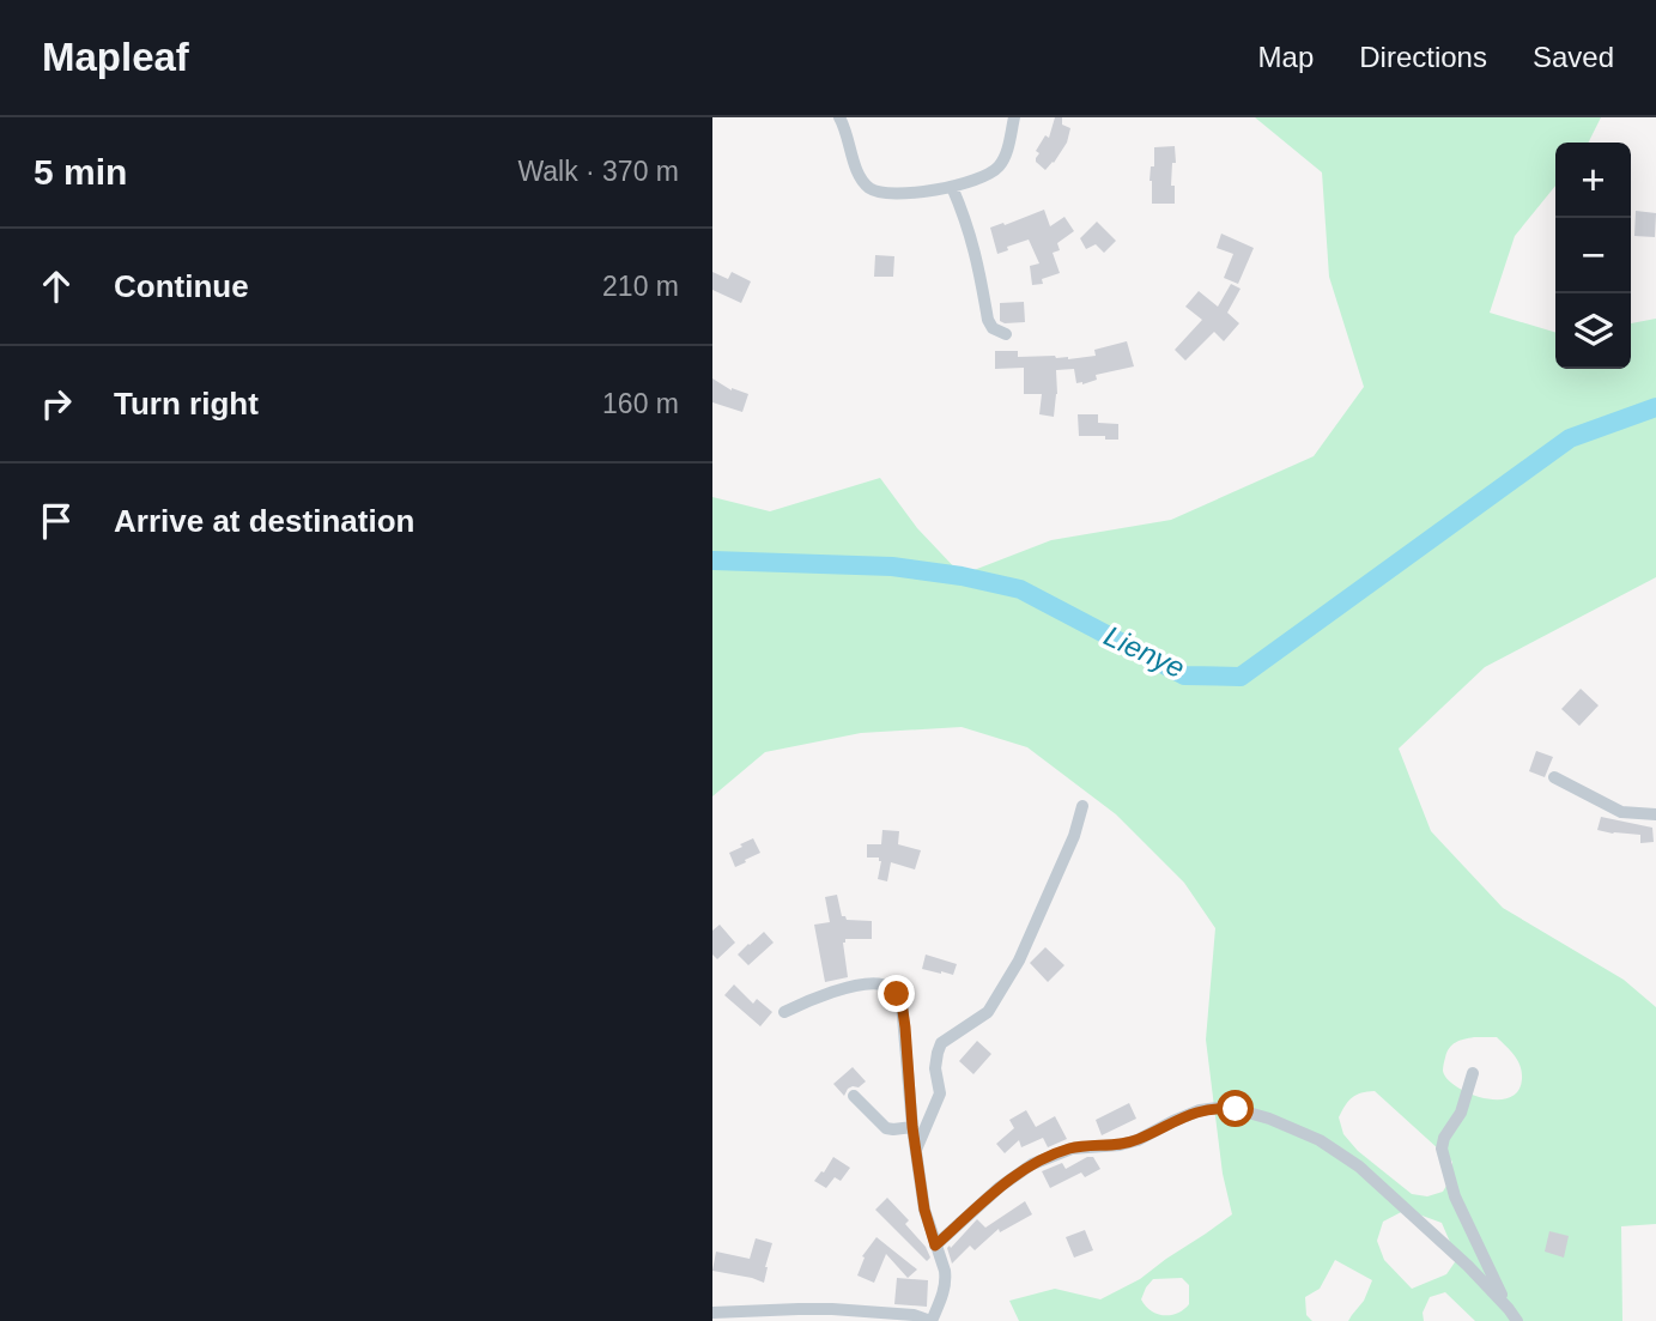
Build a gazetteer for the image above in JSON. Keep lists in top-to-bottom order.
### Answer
{
  "water": ["Lienye"],
  "page": {
    "header": "Mapleaf",
    "nav": ["Map", "Directions", "Saved"],
    "heading": ["5 min", "Walk · 370 m"],
    "map_buttons": ["+", "−"],
    "list": [
      ["Continue", "210 m"],
      ["Turn right", "160 m"],
      "Arrive at destination"
    ]
  }
}
